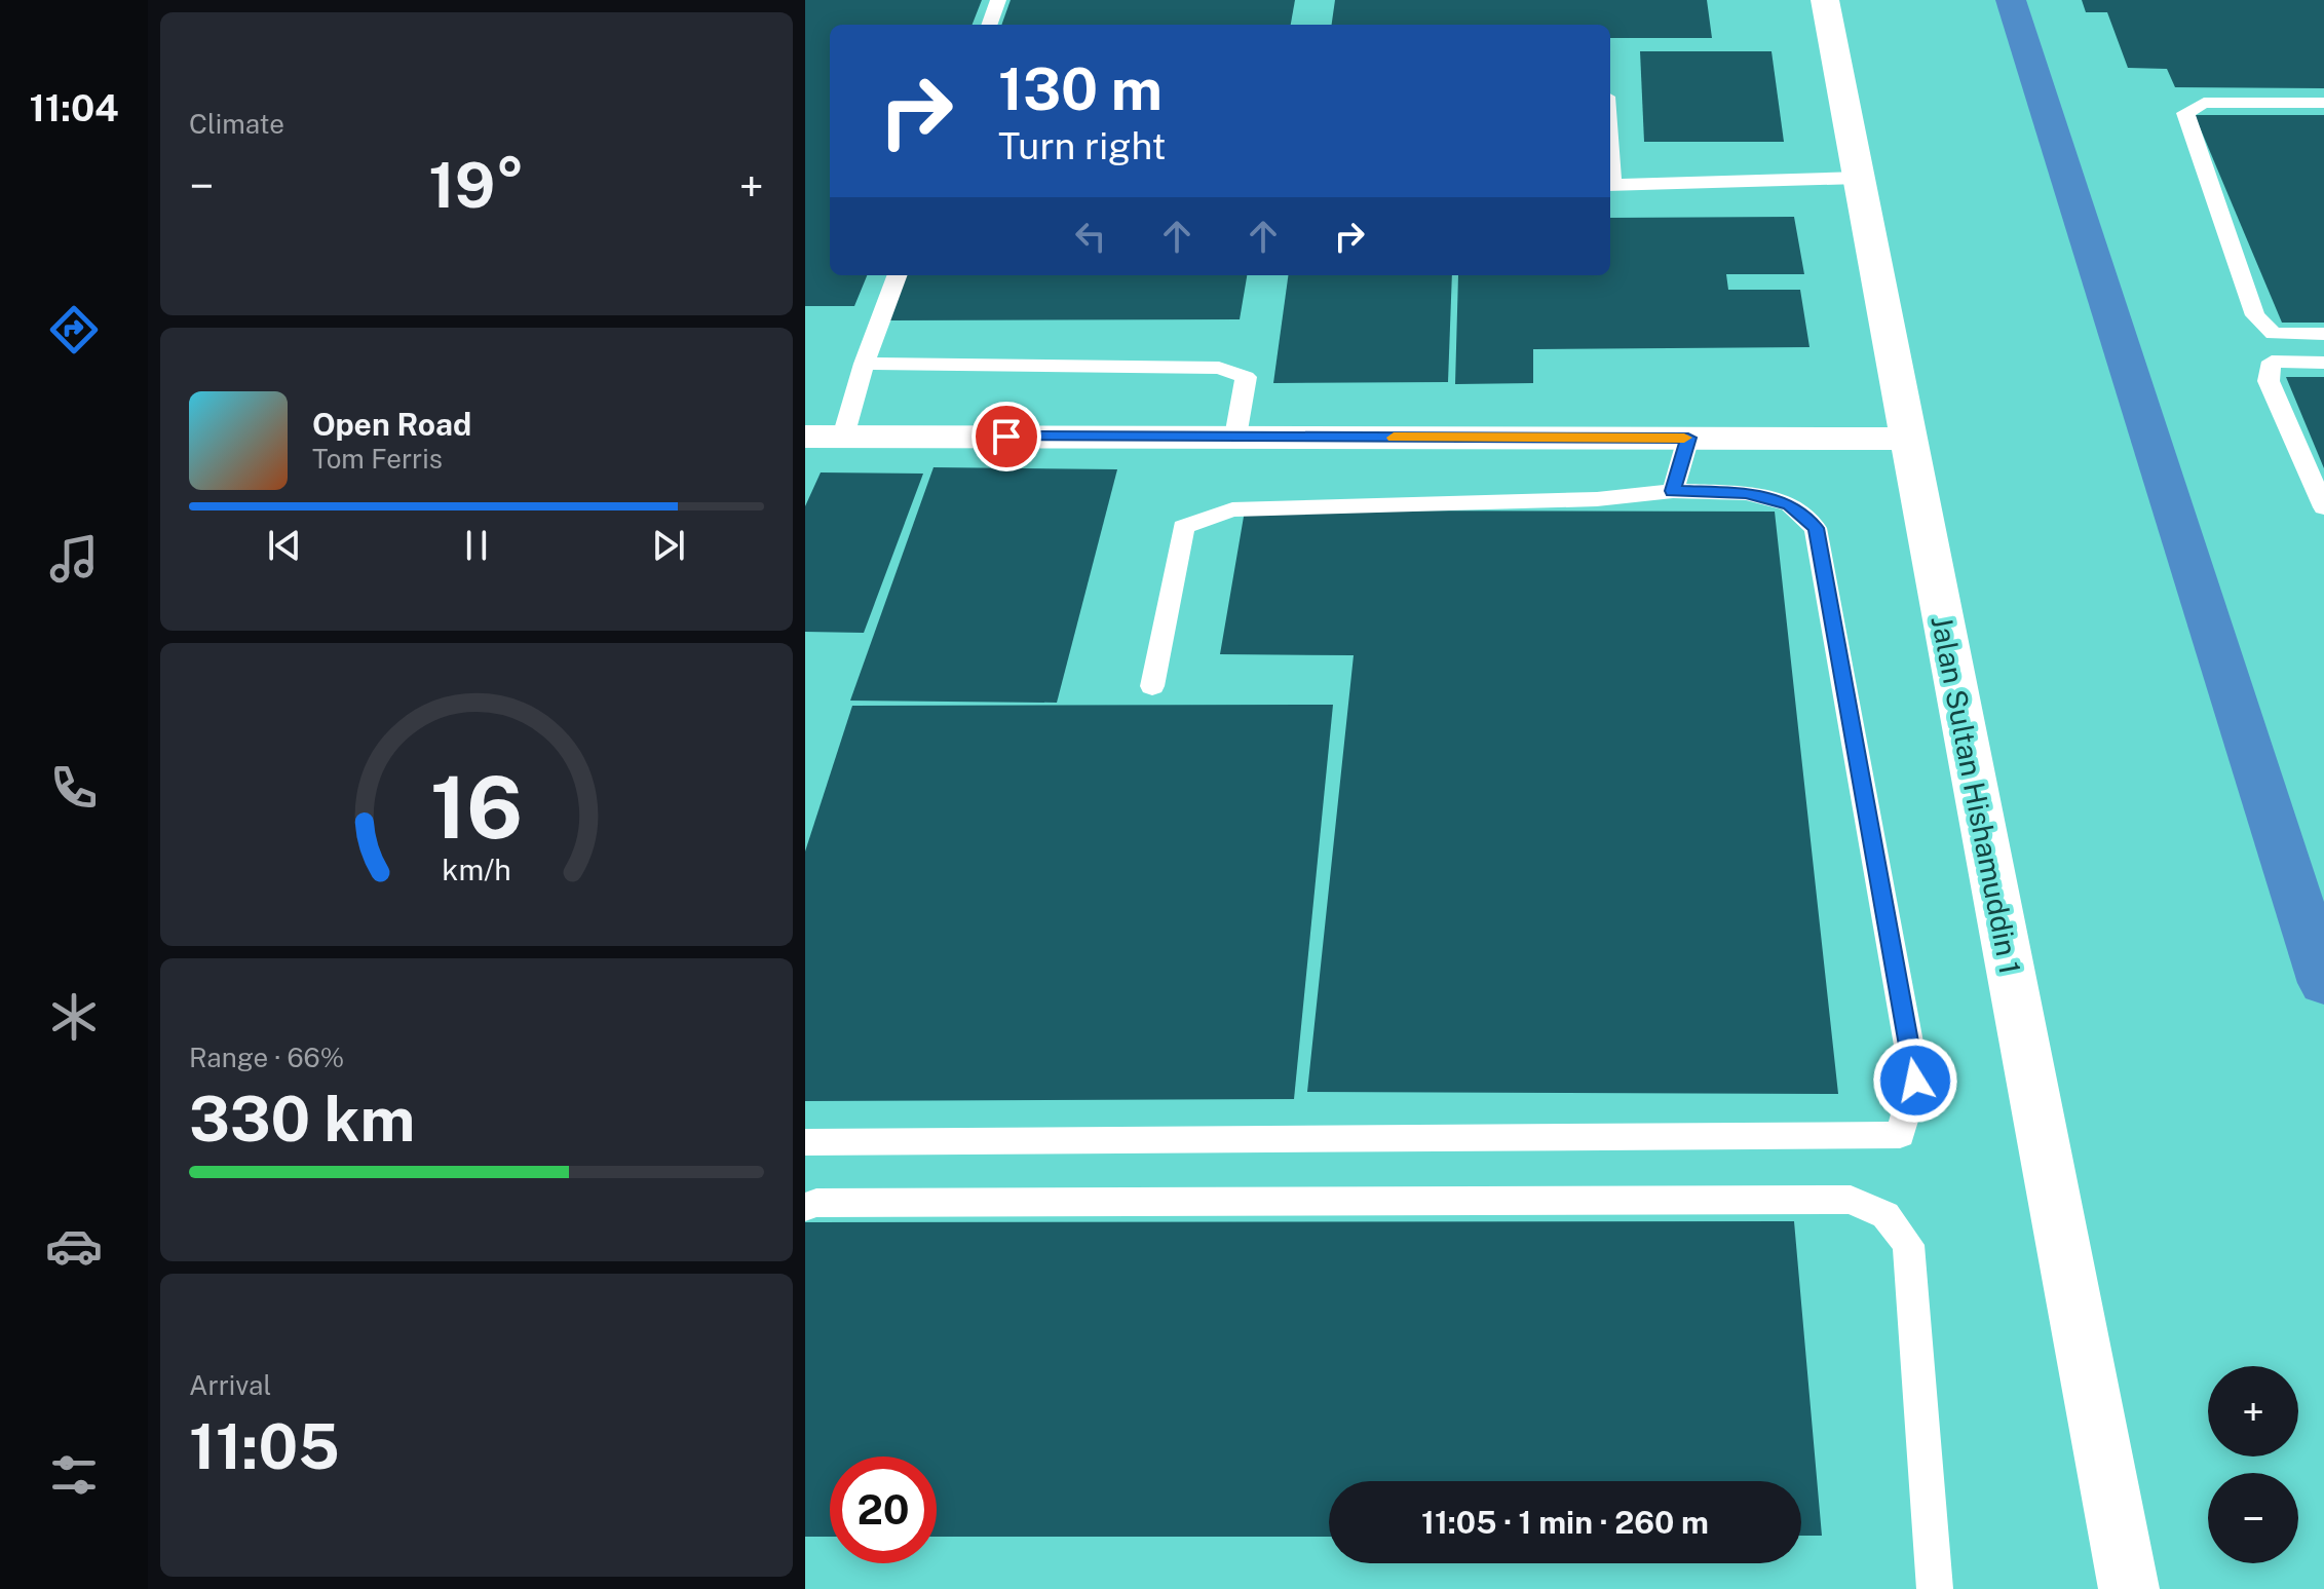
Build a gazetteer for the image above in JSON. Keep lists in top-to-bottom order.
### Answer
{
  "streets": {
    "street": ["Jalan Sultan Hishamuddin 1"]
  },
  "page": {
    "tabs": "11:04",
    "tile": [
      "Climate",
      ["Range · 66%", "330 km"],
      ["Arrival", "11:05"]
    ],
    "turn": ["130 m", "Turn right"],
    "heat": ["−", "19°", "+"],
    "song": ["Open Road", "Tom Ferris"],
    "map_buttons": ["+", "−"],
    "limit": "20",
    "trip": "11:05 · 1 min · 260 m",
    "gauge": ["16", "km/h"]
  }
}
